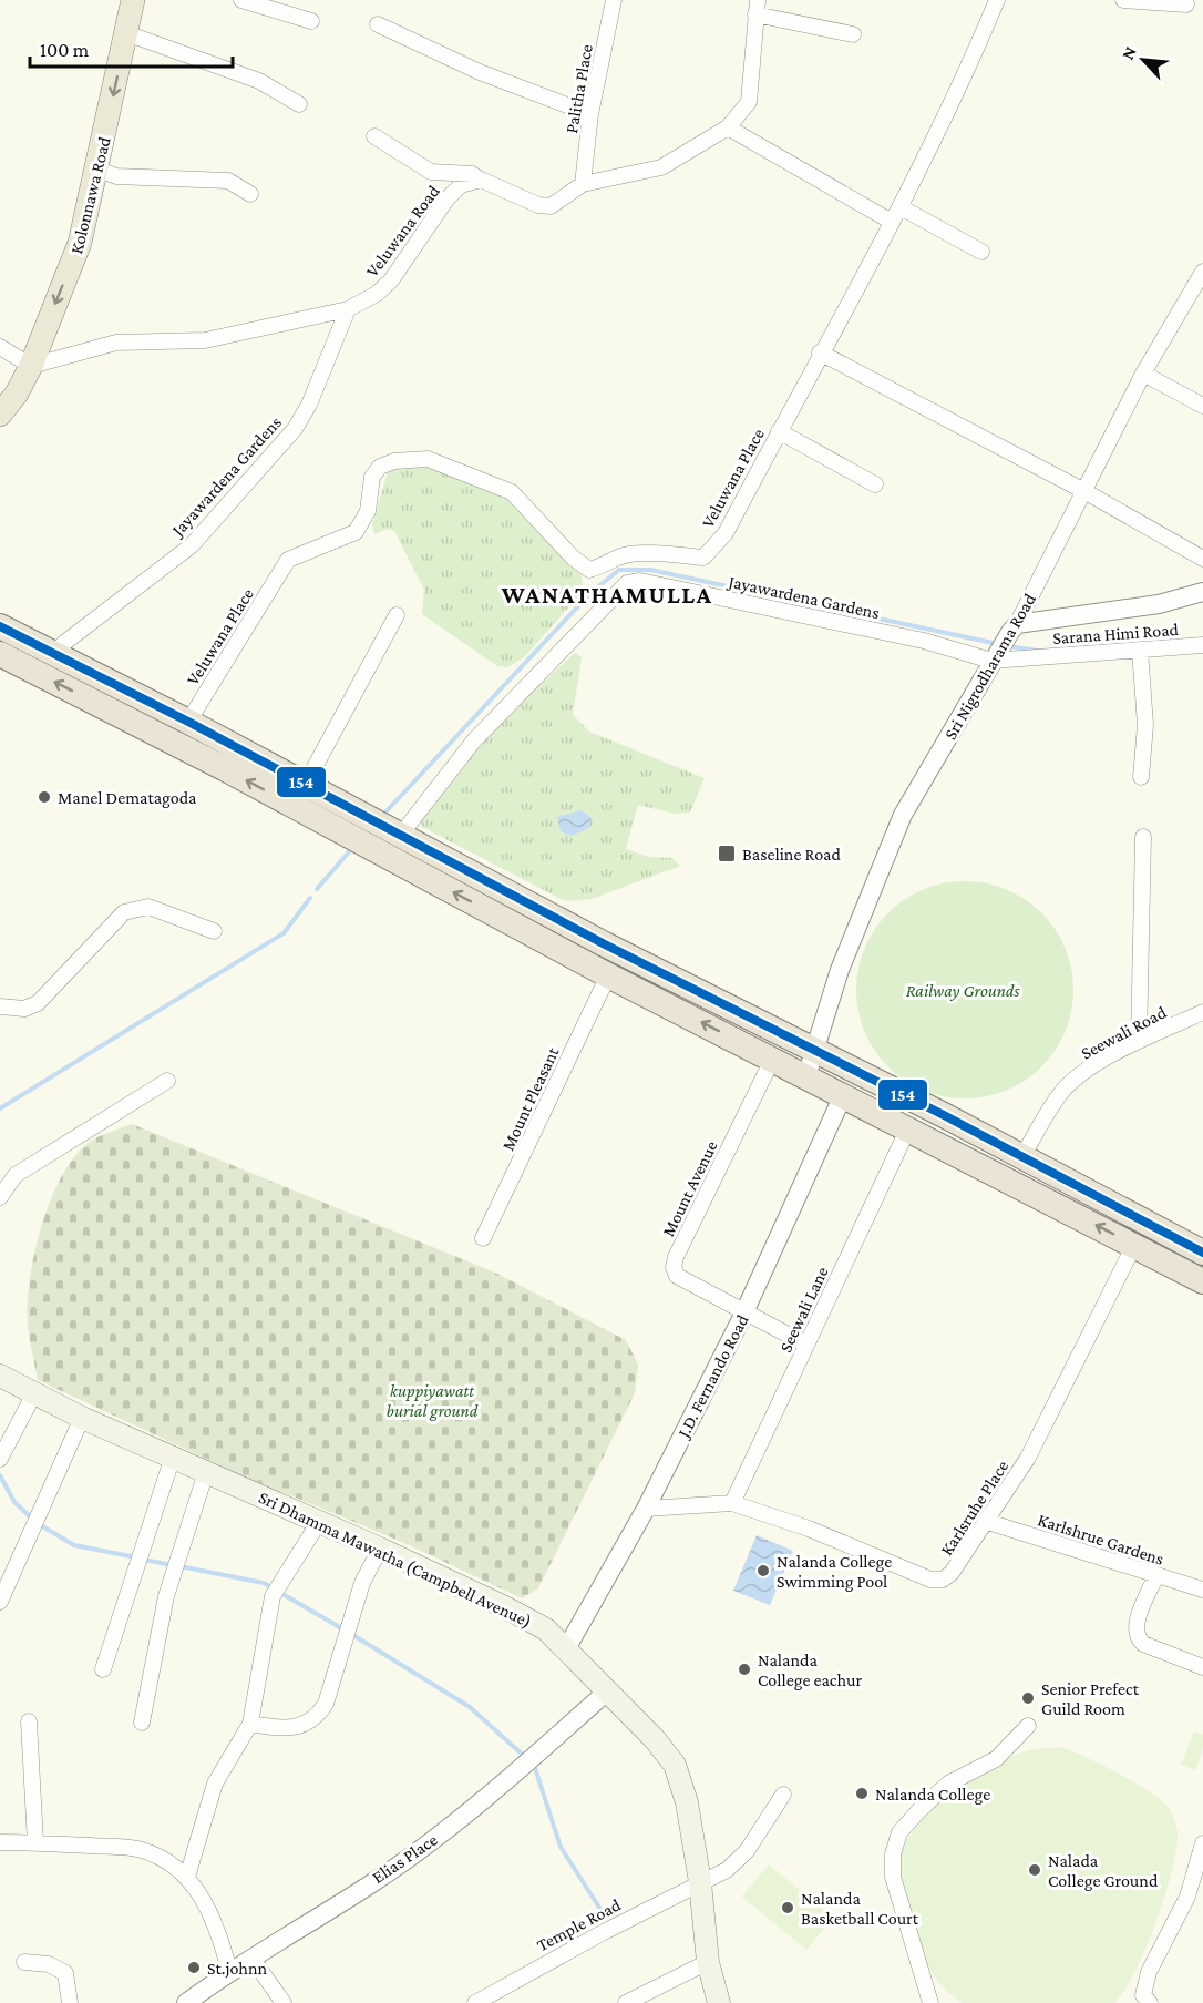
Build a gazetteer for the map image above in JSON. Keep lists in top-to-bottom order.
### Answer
{
  "streets": {
    "main road": ["Kolonnawa Road", "Sri Dhamma Mawatha (Campbell Avenue)"],
    "street": [
      "Palitha Place",
      "Veluwana Road",
      "Jayawardena Gardens",
      "Veluwana Place",
      "Sarana Himi Road",
      "Sri Nigrodharama Road",
      "Seewali Road",
      "Mount Pleasant",
      "Mount Avenue",
      "Seewali Lane",
      "J.D. Fernando Road",
      "Karlsruhe Place",
      "Karlshrue Gardens",
      "Elias Place",
      "Temple Road"
    ]
  },
  "crossings": [
    ["Kolonnawa Road", "Veluwana Road"],
    ["Veluwana Road", "Jayawardena Gardens"],
    ["Jayawardena Gardens", "Sarana Himi Road"],
    ["Jayawardena Gardens", "Sri Nigrodharama Road"],
    ["Sarana Himi Road", "Sri Nigrodharama Road"],
    ["Mount Avenue", "Seewali Lane"],
    ["Mount Avenue", "J.D. Fernando Road"],
    ["Seewali Lane", "Karlsruhe Place"],
    ["J.D. Fernando Road", "Karlsruhe Place"],
    ["J.D. Fernando Road", "Sri Dhamma Mawatha (Campbell Avenue)"],
    ["Karlsruhe Place", "Karlshrue Gardens"],
    ["Sri Dhamma Mawatha (Campbell Avenue)", "Elias Place"],
    ["Sri Dhamma Mawatha (Campbell Avenue)", "Temple Road"]
  ],
  "one_way": ["Kolonnawa Road"],
  "districts": ["WANATHAMULLA"],
  "parks": ["Railway Grounds", "kuppiyawatt burial ground"],
  "places": {
    "other": [
      "Manel Dematagoda",
      "Nalanda College Swimming Pool",
      "Nalanda College eachur",
      "Senior Prefect Guild Room",
      "Nalanda College",
      "Nalada College Ground",
      "Nalanda Basketball Court",
      "St.johnn"
    ],
    "transit": ["Baseline Road"]
  },
  "lines": ["transit line 154"],
  "scale_bar": "100 m",
  "north": "top left"
}
